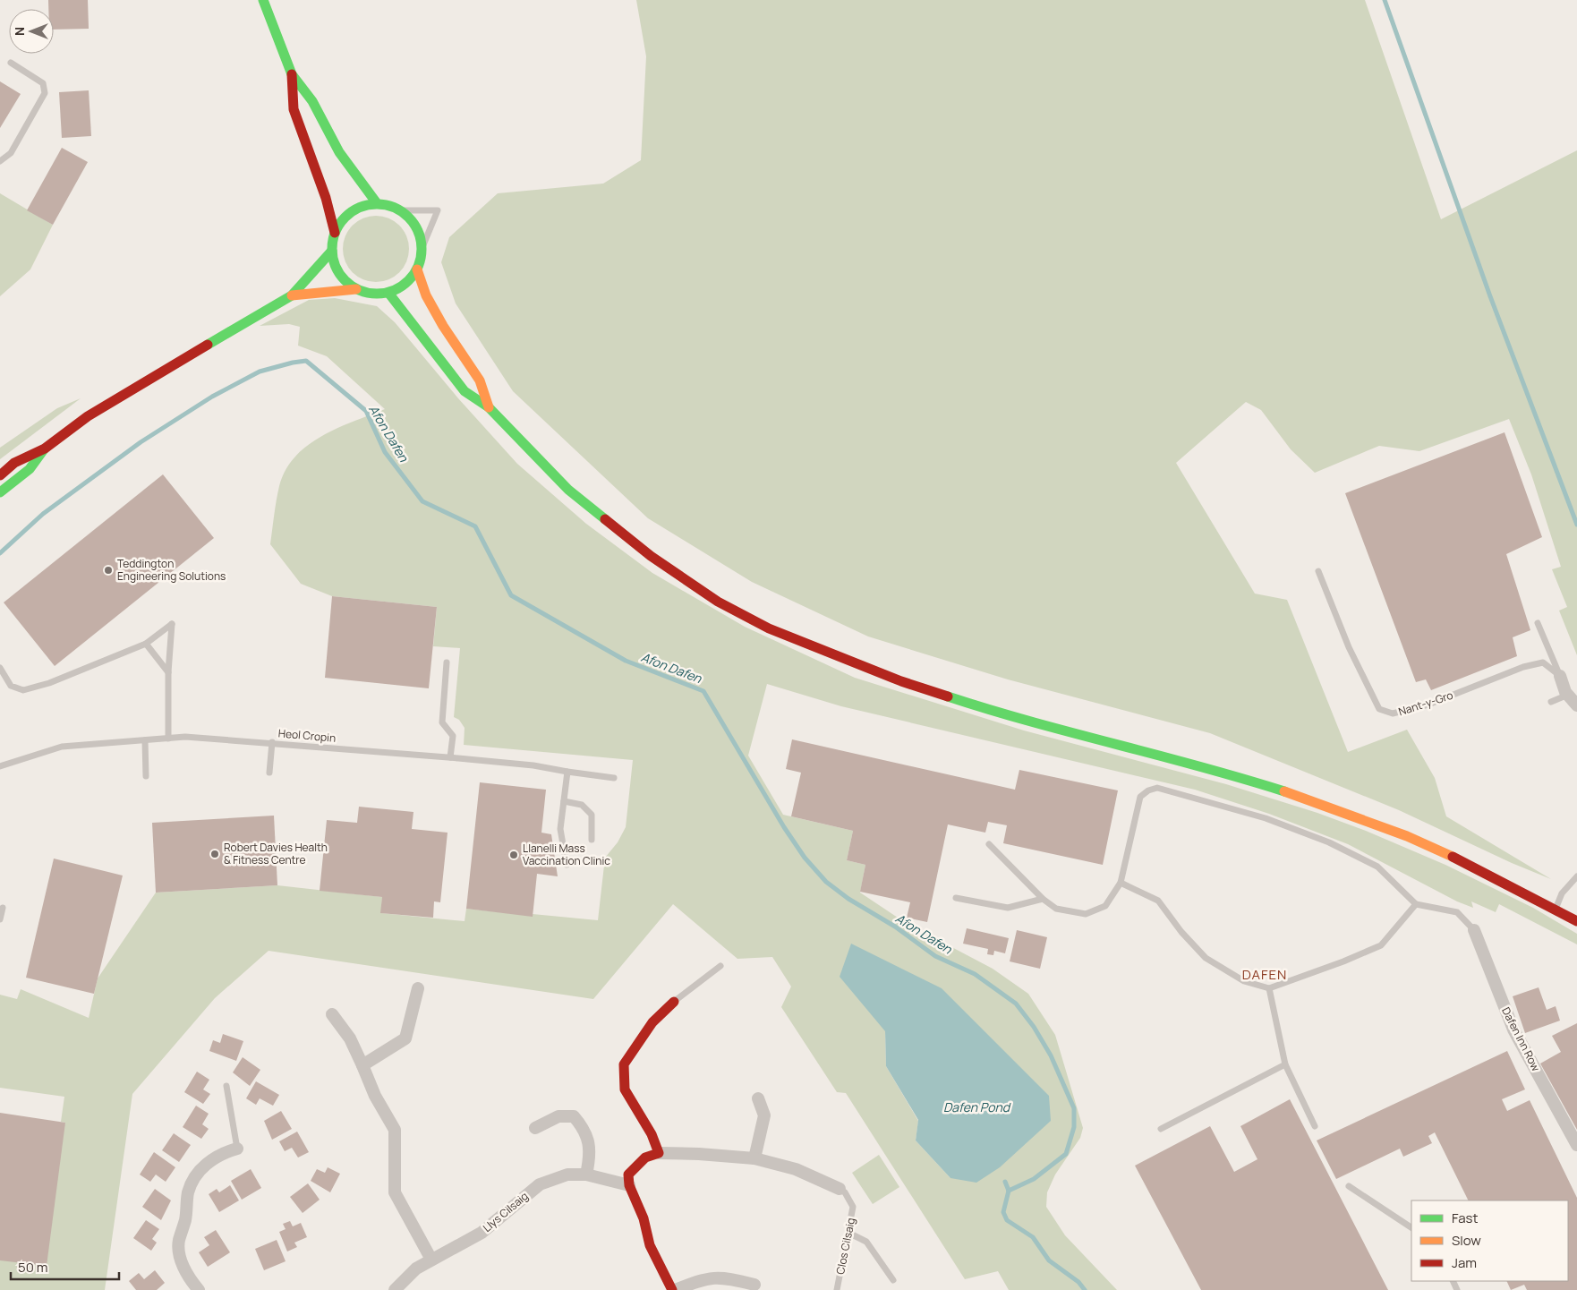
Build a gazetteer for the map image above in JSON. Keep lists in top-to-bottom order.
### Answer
{
  "streets": {
    "main road": ["Clos Cilsaig"],
    "street": ["Nant-y-Gro", "Dafen Inn Row", "Llys Cilsaig"],
    "lane": ["Heol Cropin"]
  },
  "crossings": [
    ["Llys Cilsaig", "Clos Cilsaig"]
  ],
  "districts": ["DAFEN"],
  "water": ["Afon Dafen", "Dafen Pond"],
  "places": ["Teddington Engineering Solutions", "Robert Davies Health & Fitness Centre", "Llanelli Mass Vaccination Clinic"],
  "legend": ["Fast", "Slow", "Jam"],
  "scale_bar": "50 m",
  "north": "left"
}
